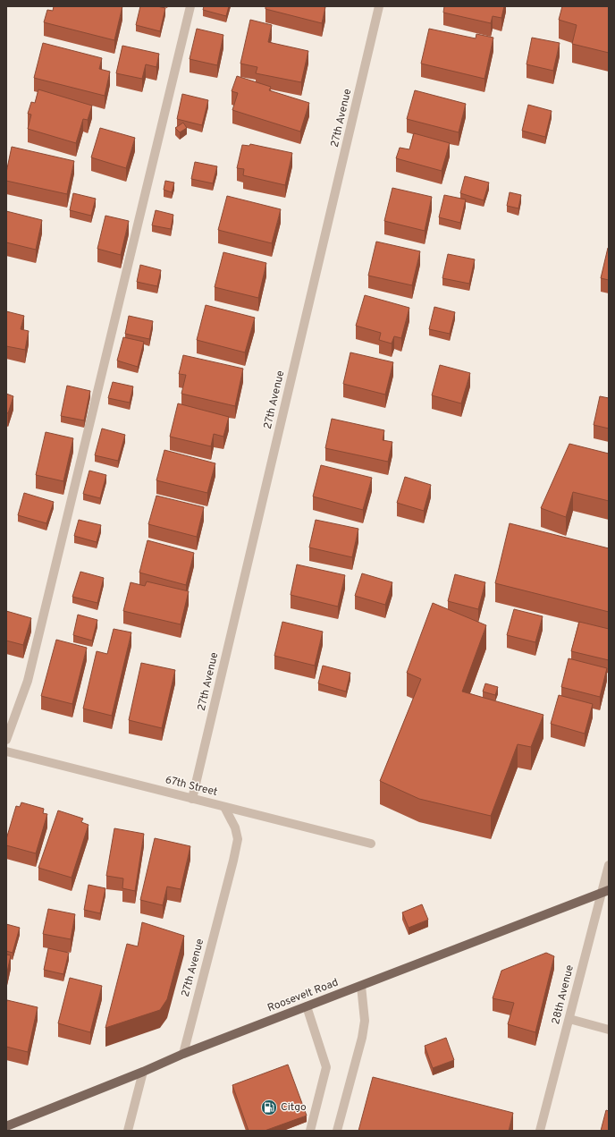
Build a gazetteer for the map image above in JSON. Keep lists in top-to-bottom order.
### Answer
{
  "streets": {
    "main road": ["Roosevelt Road"],
    "street": ["27th Avenue", "67th Street", "28th Avenue"]
  },
  "crossings": [
    ["27th Avenue", "67th Street"],
    ["27th Avenue", "Roosevelt Road"],
    ["28th Avenue", "Roosevelt Road"]
  ],
  "places": {
    "fuel station": ["Citgo"]
  }
}
